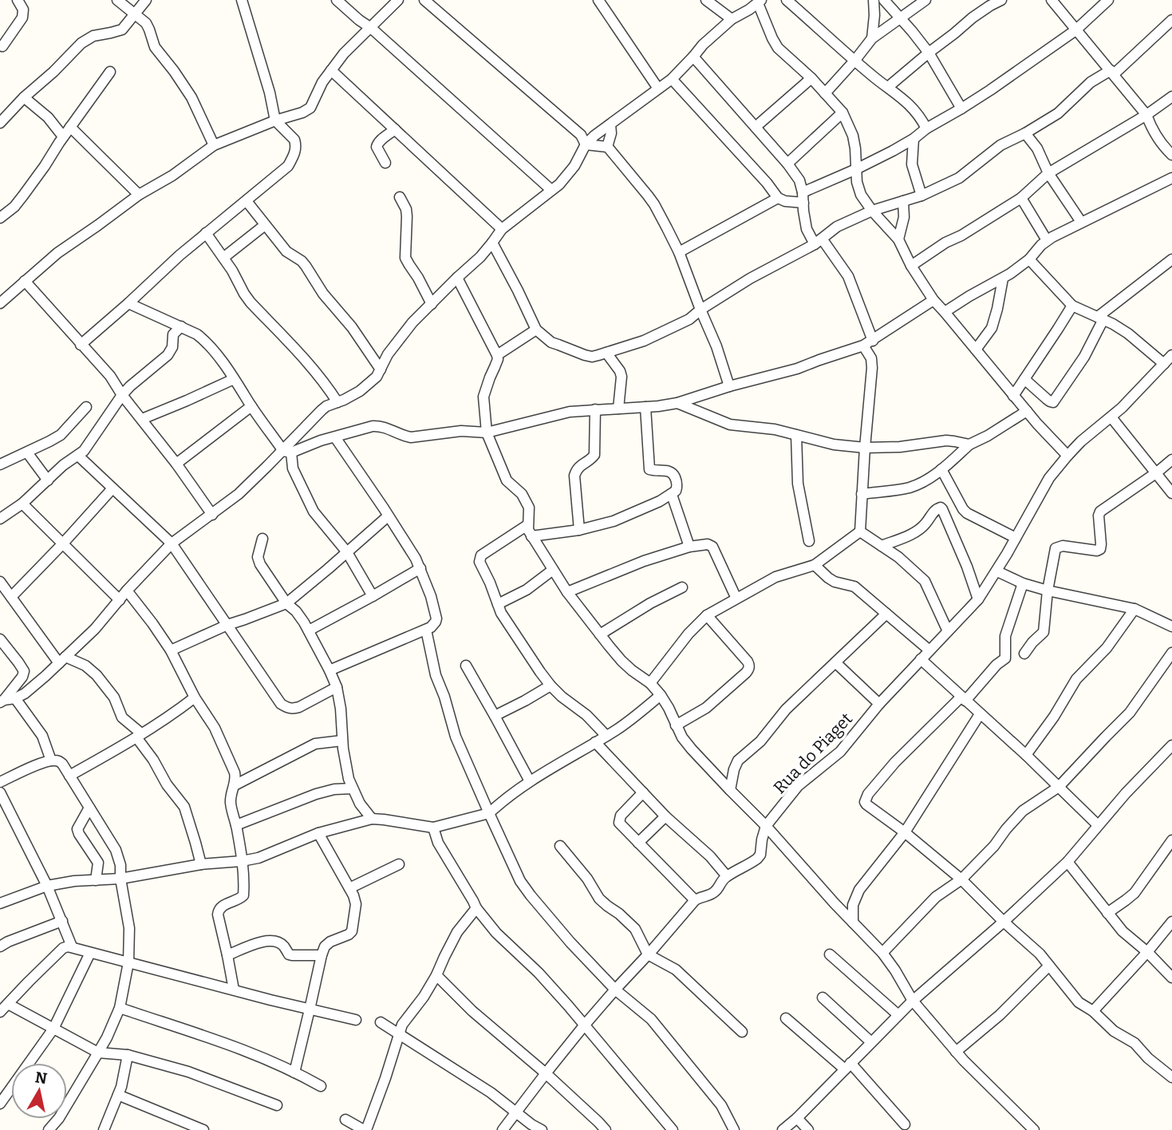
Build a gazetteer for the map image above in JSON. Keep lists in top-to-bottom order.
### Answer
{
  "streets": {
    "street": ["Rua do Piaget"]
  },
  "north": "top"
}
